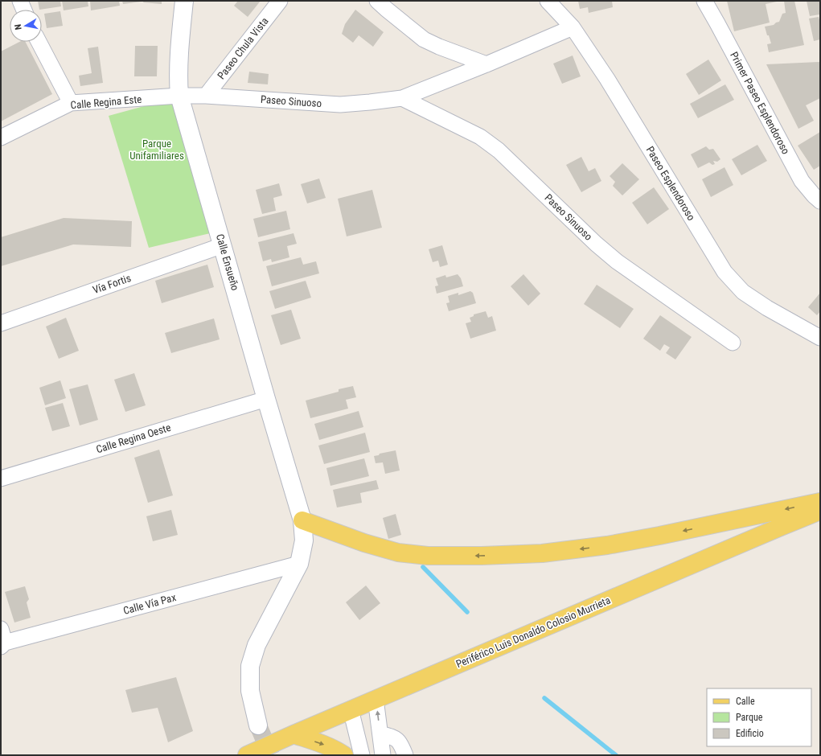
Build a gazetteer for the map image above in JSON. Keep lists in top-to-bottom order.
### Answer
{
  "streets": {
    "main road": ["Periférico Luis Donaldo Colosio Murrieta"],
    "street": [
      "Paseo Chula Vista",
      "Paseo Sinuoso",
      "Calle Regina Este",
      "Primer Paseo Esplendoroso",
      "Paseo Esplendoroso",
      "Calle Ensueño",
      "Vía Fortis",
      "Calle Regina Oeste",
      "Calle Vía Pax"
    ]
  },
  "crossings": [
    ["Paseo Chula Vista", "Paseo Sinuoso"],
    ["Paseo Sinuoso", "Calle Regina Este"],
    ["Paseo Sinuoso", "Paseo Esplendoroso"],
    ["Paseo Sinuoso", "Calle Ensueño"],
    ["Calle Regina Este", "Calle Ensueño"],
    ["Calle Ensueño", "Vía Fortis"],
    ["Calle Ensueño", "Calle Regina Oeste"],
    ["Calle Ensueño", "Calle Vía Pax"]
  ],
  "parks": ["Parque Unifamiliares"],
  "legend": ["Calle", "Parque", "Edificio"],
  "north": "left"
}
